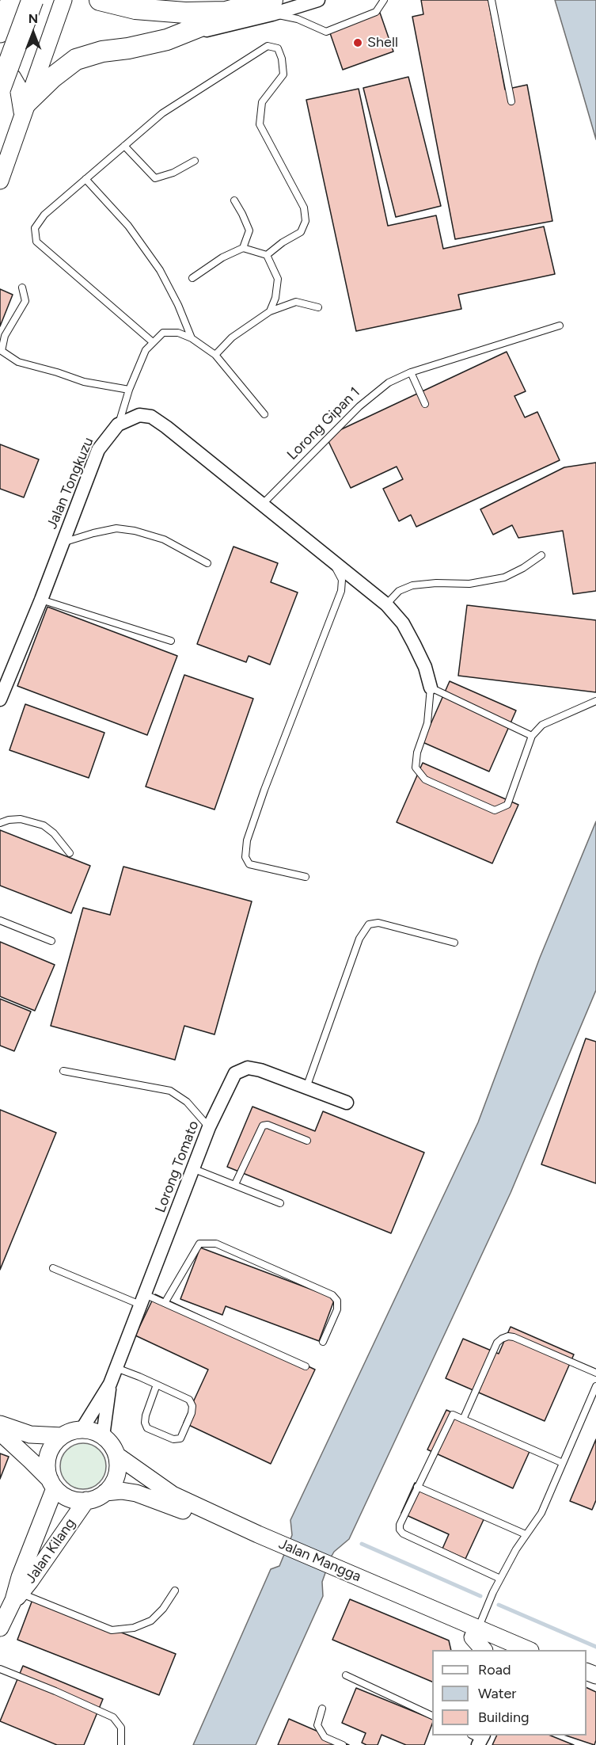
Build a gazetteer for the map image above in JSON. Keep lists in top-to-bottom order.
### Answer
{
  "streets": {
    "street": [
      "Jalan Tongkuzu",
      "Lorong Tomato",
      "Jalan Kilang",
      "Jalan Mangga"
    ],
    "lane": ["Lorong Gipan 1"]
  },
  "crossings": [
    ["Lorong Gipan 1", "Jalan Tongkuzu"],
    ["Lorong Tomato", "Jalan Kilang"],
    ["Lorong Tomato", "Jalan Mangga"],
    ["Jalan Kilang", "Jalan Mangga"]
  ],
  "places": ["Shell"],
  "legend": ["Road", "Water", "Building"],
  "north": "top"
}
